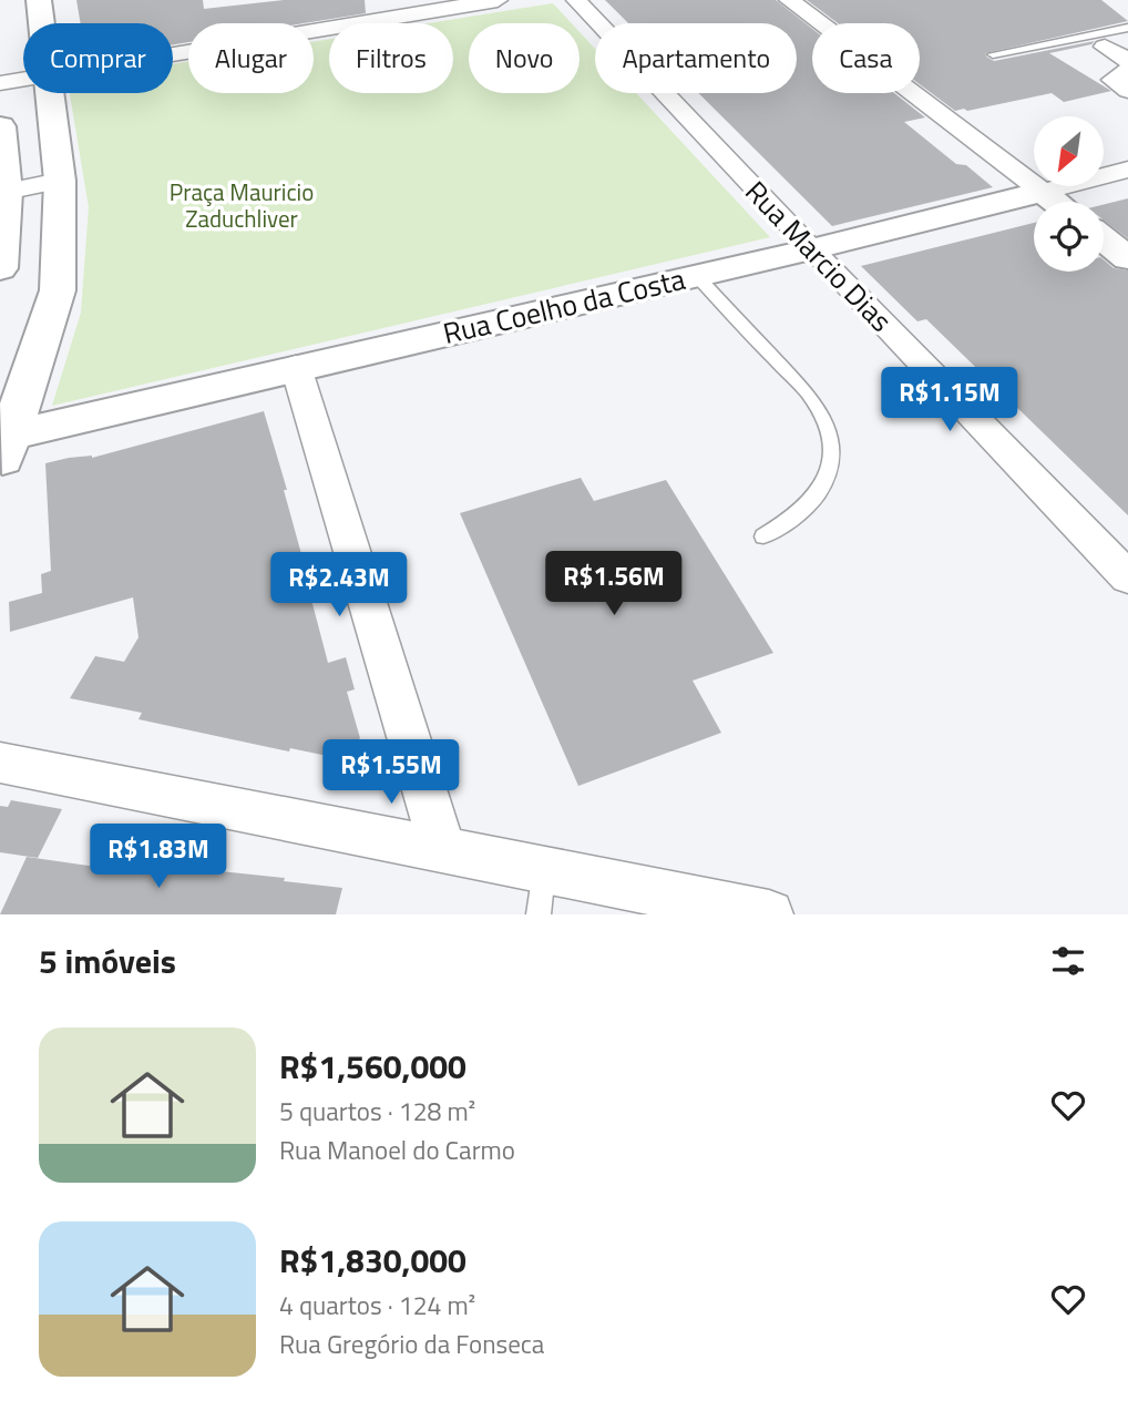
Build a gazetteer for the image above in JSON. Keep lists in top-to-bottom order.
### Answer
{
  "streets": {
    "street": ["Rua Marcio Dias", "Rua Coelho da Costa"]
  },
  "crossings": [
    ["Rua Marcio Dias", "Rua Coelho da Costa"]
  ],
  "parks": ["Praça Mauricio Zaduchliver"],
  "north": "bottom left",
  "page": {
    "chip": [
      "Comprar",
      "Alugar",
      "Filtros",
      "Novo",
      "Apartamento",
      "Casa"
    ],
    "price": [
      "R$1.15M",
      "R$1.56M",
      "R$2.43M",
      "R$1.55M",
      "R$1.83M"
    ],
    "heading": "5 imóveis",
    "list": [
      {
        "name": "R$1,560,000",
        "note": "5 quartos · 128 m² · Rua Manoel do Carmo"
      },
      {
        "name": "R$1,830,000",
        "note": "4 quartos · 124 m² · Rua Gregório da Fonseca"
      }
    ]
  }
}
